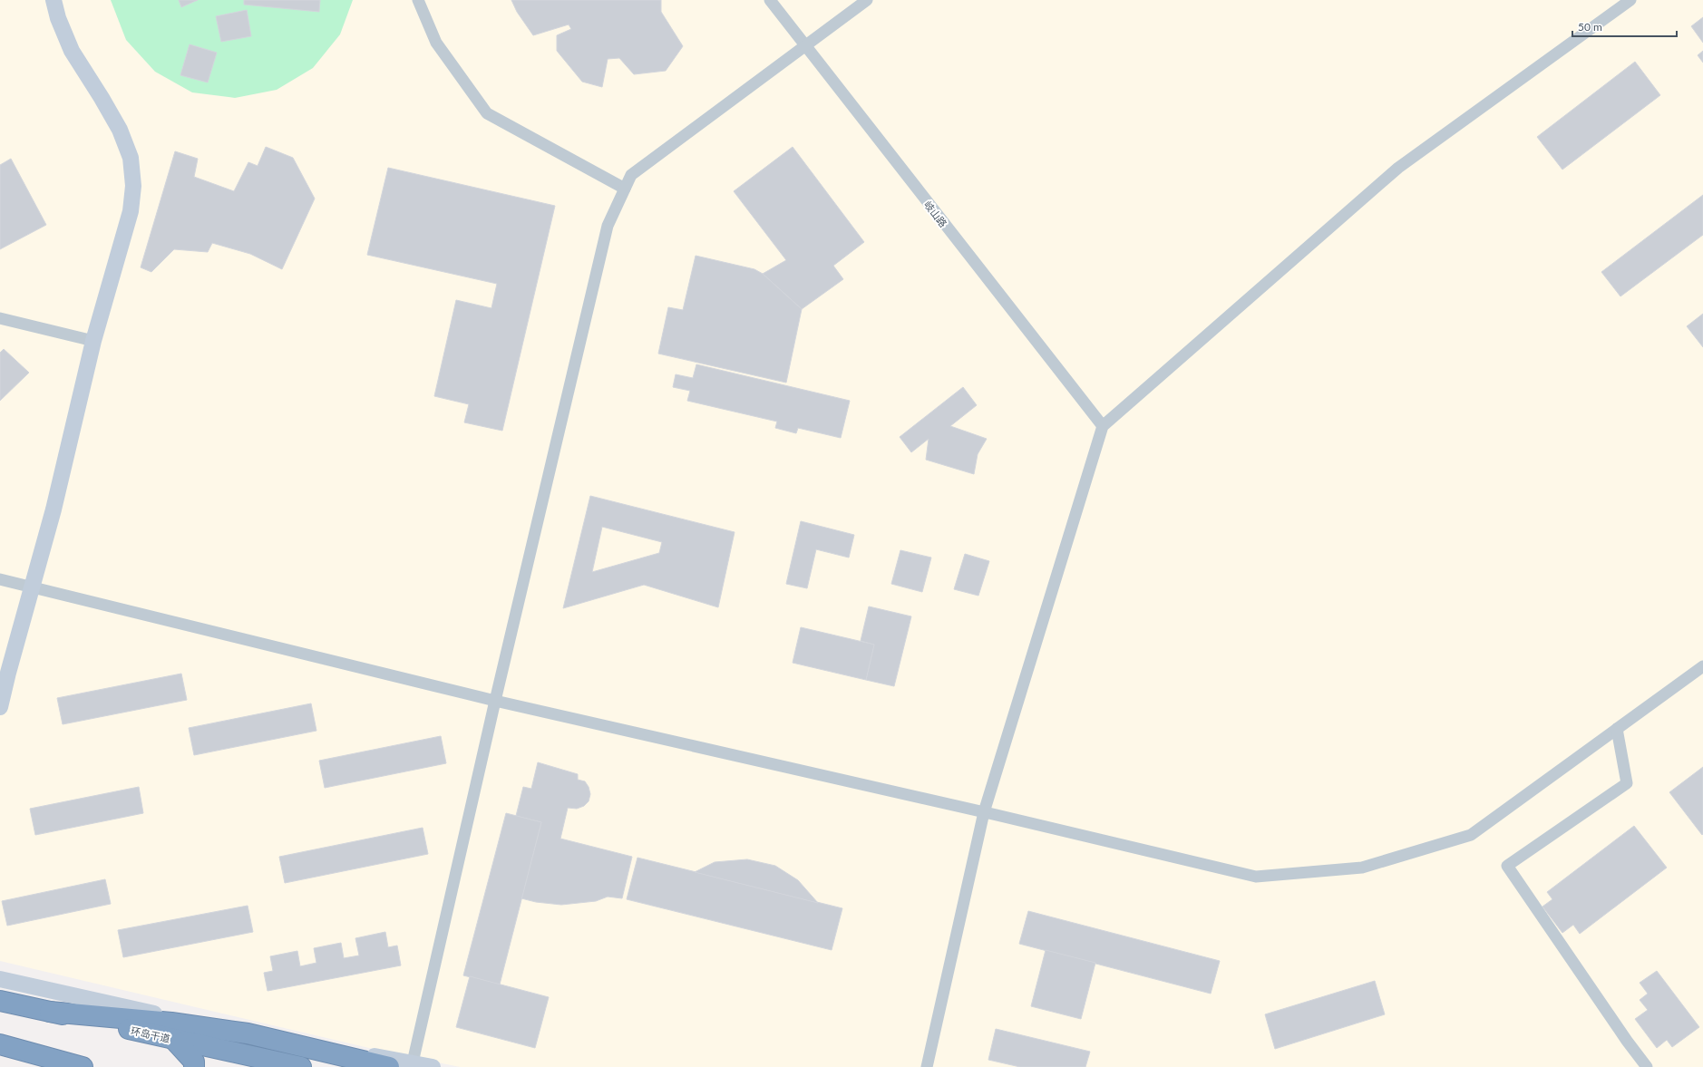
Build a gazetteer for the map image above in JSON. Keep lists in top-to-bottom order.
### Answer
{
  "streets": {
    "highway": ["环岛干道"],
    "street": ["岐山路"]
  },
  "scale_bar": "50 m"
}
